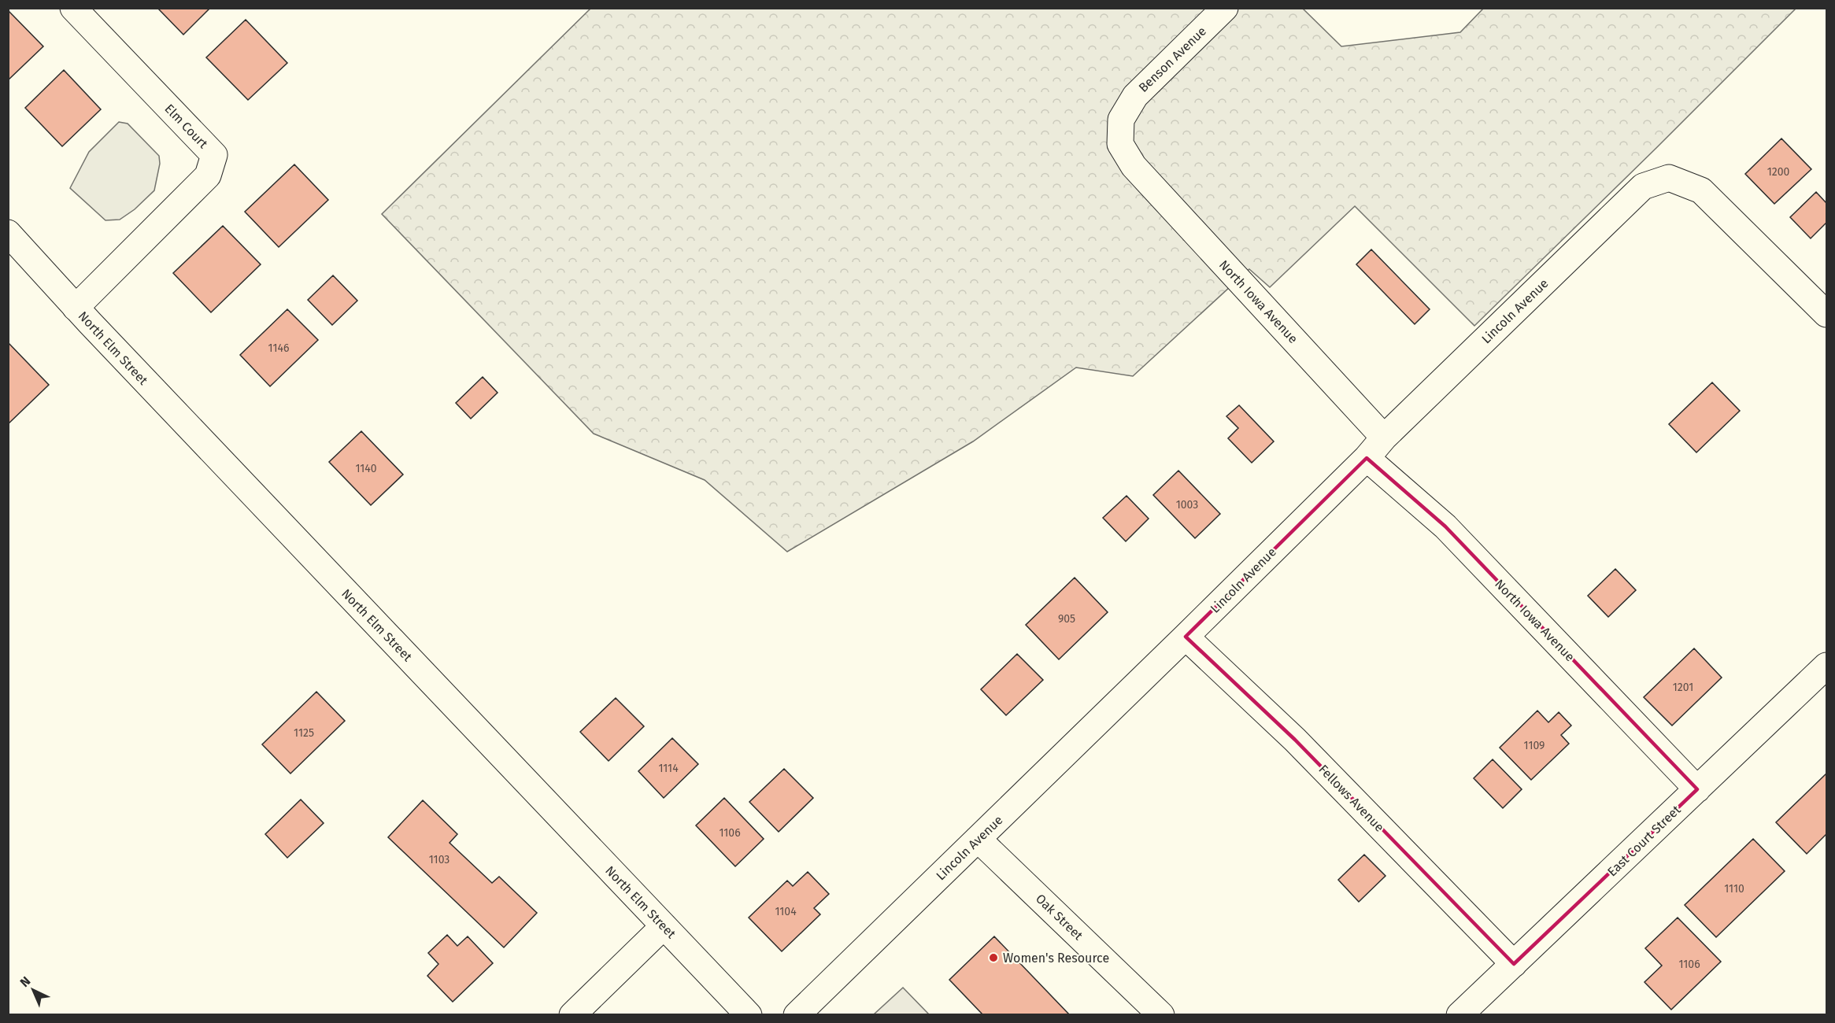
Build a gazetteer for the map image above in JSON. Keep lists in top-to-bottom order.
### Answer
{
  "streets": {
    "street": [
      "Benson Avenue",
      "Elm Court",
      "North Iowa Avenue",
      "Lincoln Avenue",
      "North Elm Street",
      "Fellows Avenue",
      "East Court Street",
      "Oak Street"
    ]
  },
  "crossings": [
    ["Benson Avenue", "North Iowa Avenue"],
    ["Elm Court", "North Elm Street"],
    ["North Iowa Avenue", "Lincoln Avenue"],
    ["North Iowa Avenue", "East Court Street"],
    ["Lincoln Avenue", "Fellows Avenue"],
    ["Lincoln Avenue", "Oak Street"],
    ["Fellows Avenue", "East Court Street"]
  ],
  "places": ["Women's Resource"],
  "house_numbers": [
    "1200",
    "1146",
    "1140",
    "1003",
    "905",
    "1201",
    "1125",
    "1109",
    "1114",
    "1106",
    "1103",
    "1110",
    "1104",
    "1106"
  ],
  "north": "top left"
}
